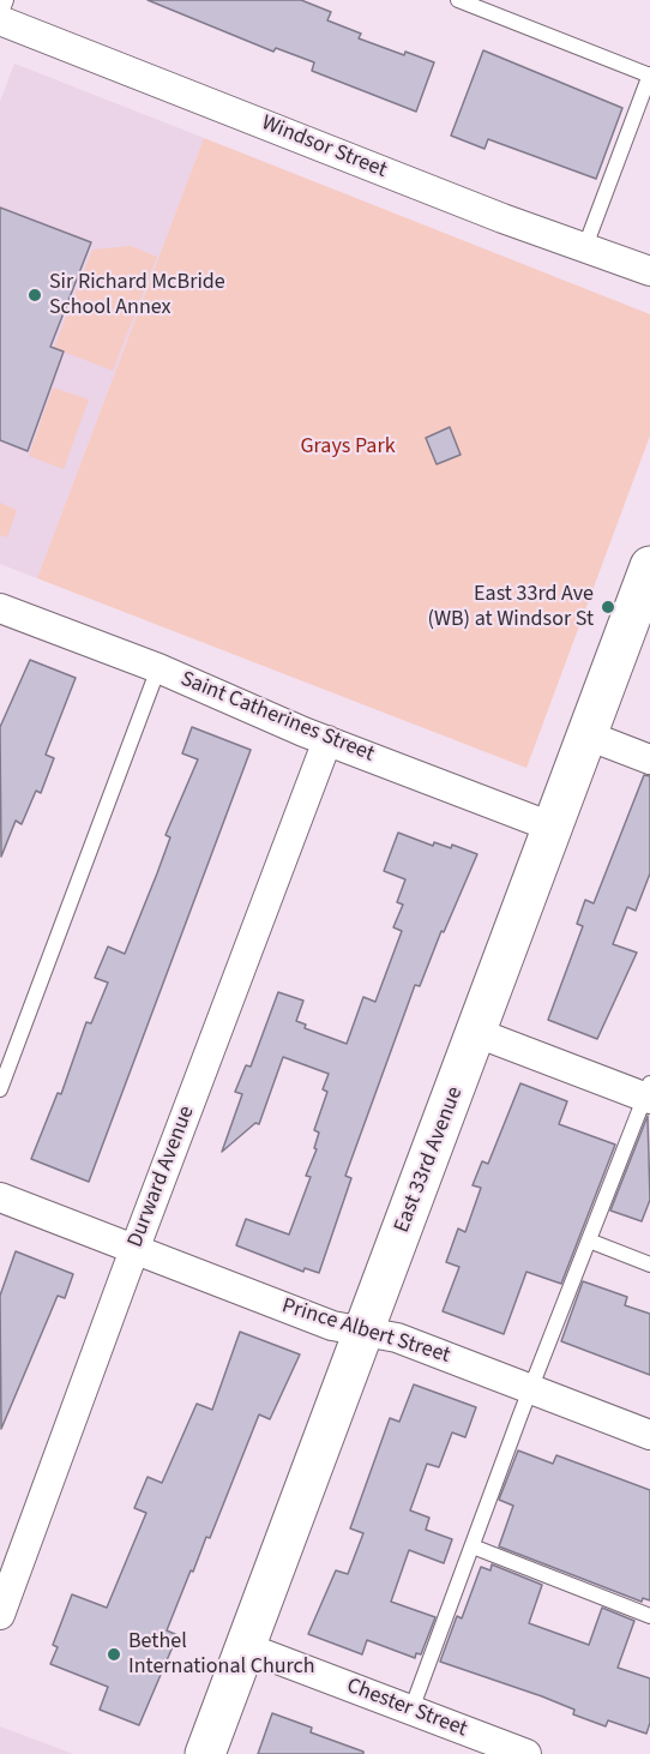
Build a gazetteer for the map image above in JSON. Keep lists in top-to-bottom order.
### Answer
{
  "streets": {
    "street": [
      "Windsor Street",
      "Saint Catherines Street",
      "East 33rd Avenue",
      "Durward Avenue",
      "Prince Albert Street",
      "Chester Street"
    ]
  },
  "crossings": [
    ["Saint Catherines Street", "East 33rd Avenue"],
    ["Saint Catherines Street", "Durward Avenue"],
    ["East 33rd Avenue", "Prince Albert Street"],
    ["East 33rd Avenue", "Chester Street"],
    ["Durward Avenue", "Prince Albert Street"]
  ],
  "parks": ["Grays Park"],
  "places": ["Sir Richard McBride School Annex", "East 33rd Ave (WB) at Windsor St", "Bethel International Church"]
}
